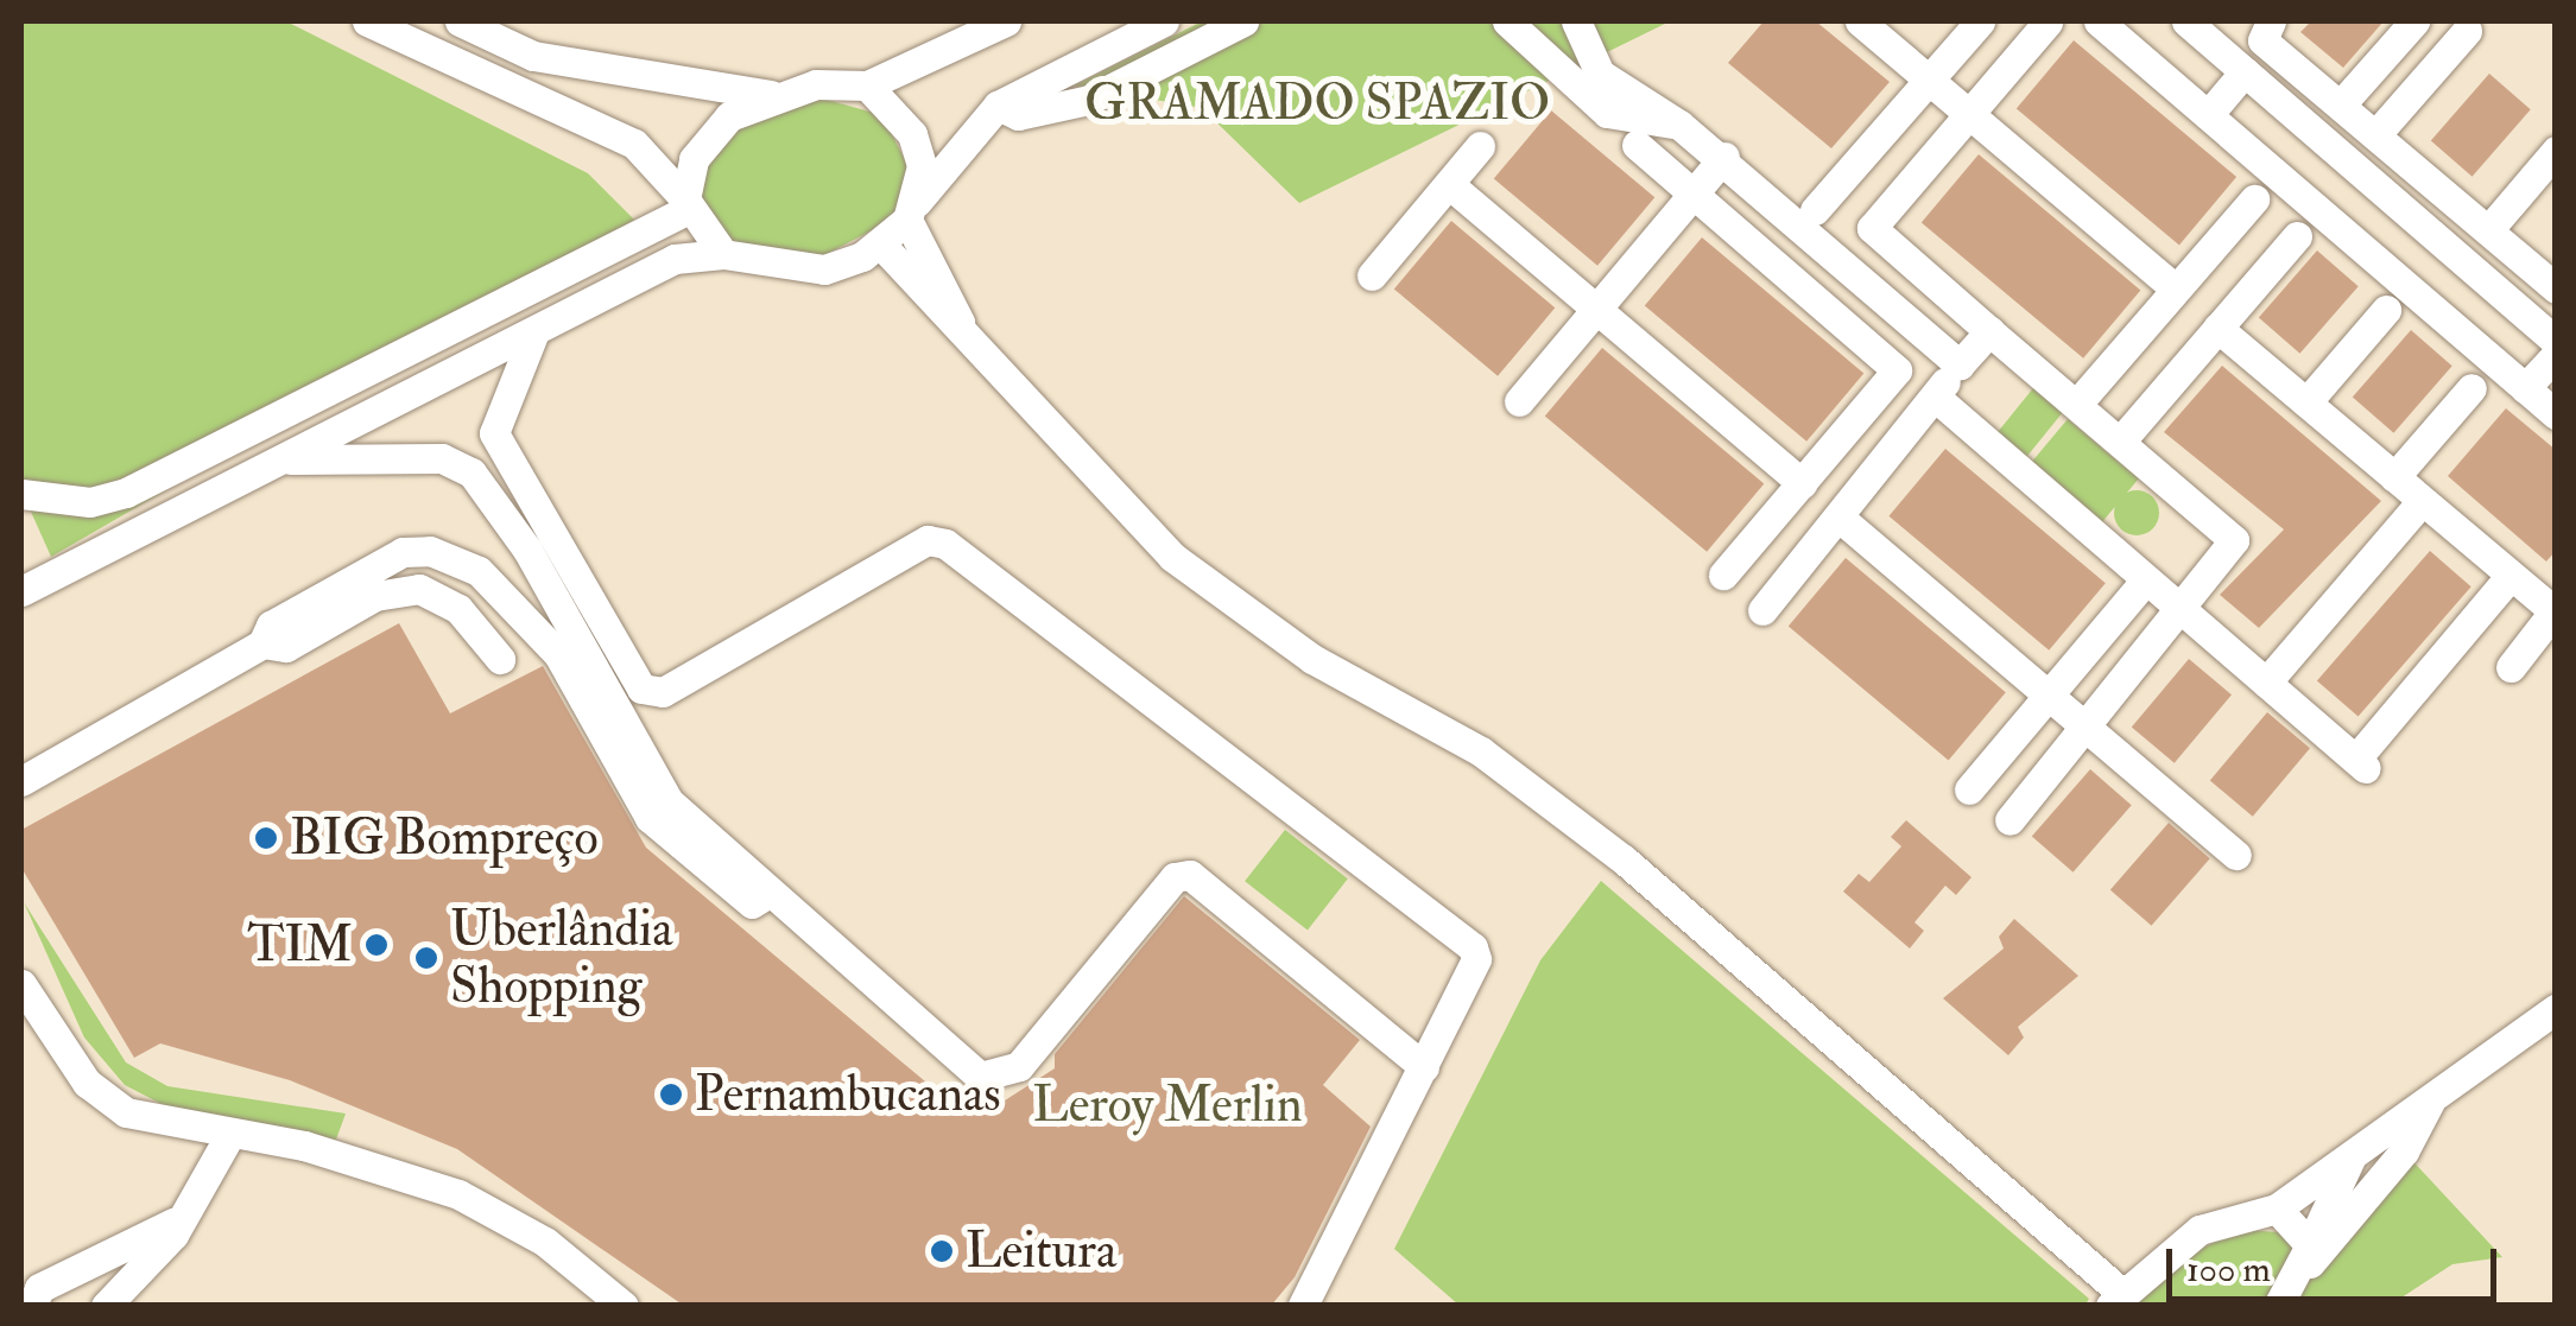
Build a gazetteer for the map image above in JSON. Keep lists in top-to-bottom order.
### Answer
{
  "parks": ["GRAMADO SPAZIO", "Leroy Merlin"],
  "places": [
    "BIG Bompreço",
    "TIM",
    "Uberlândia Shopping",
    "Pernambucanas",
    "Leitura"
  ],
  "scale_bar": "100 m"
}
